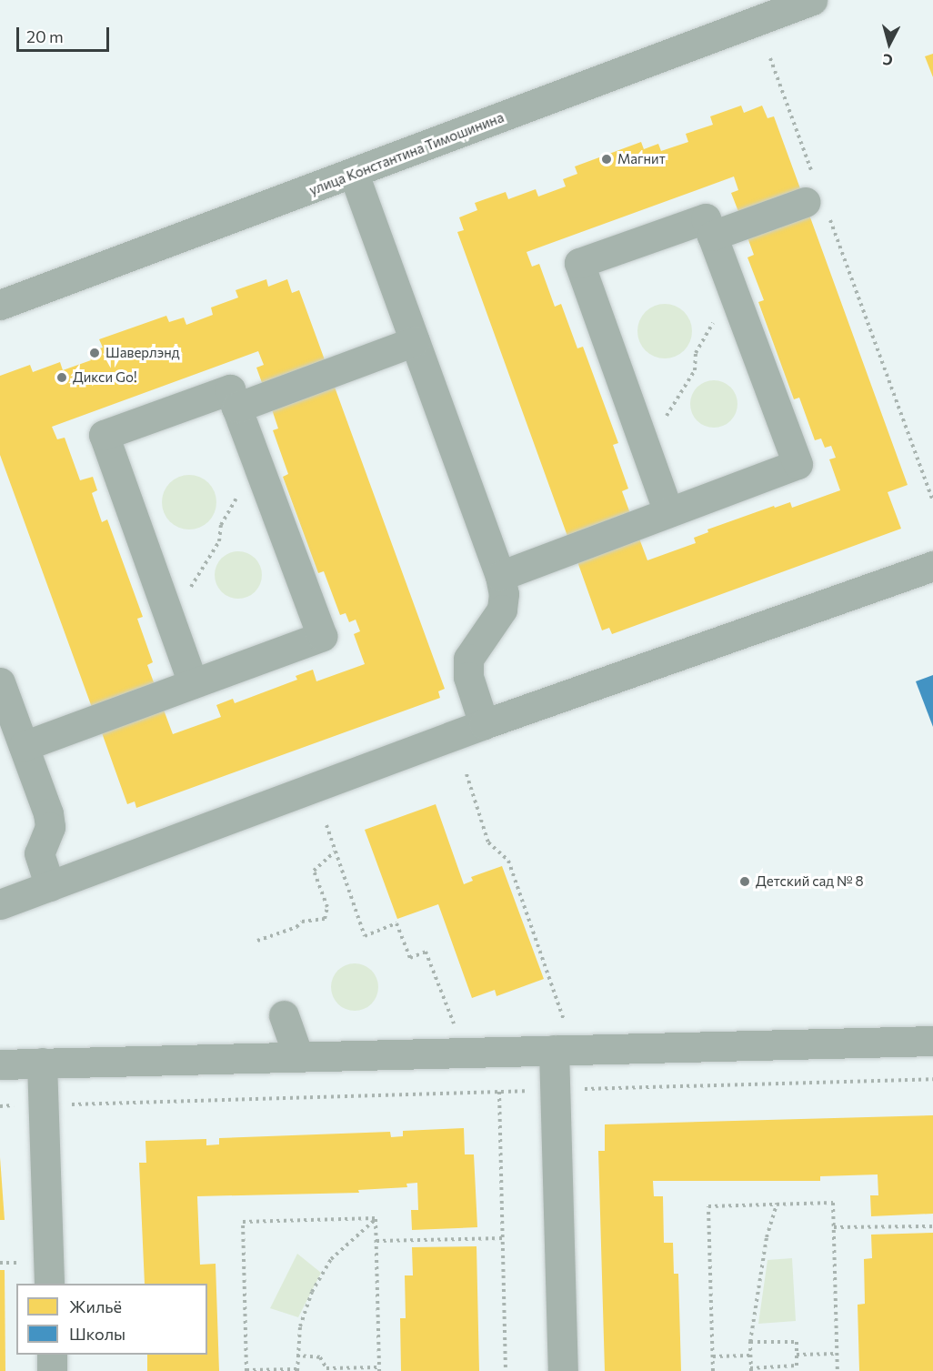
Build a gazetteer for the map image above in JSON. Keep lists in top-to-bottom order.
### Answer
{
  "streets": {
    "street": ["улица Константина Тимошинина"]
  },
  "places": [
    "Магнит",
    "Шаверлэнд",
    "Дикси Go!",
    "Детский сад № 8"
  ],
  "legend": ["Жильё", "Школы"],
  "scale_bar": "20 m",
  "north": "bottom"
}
